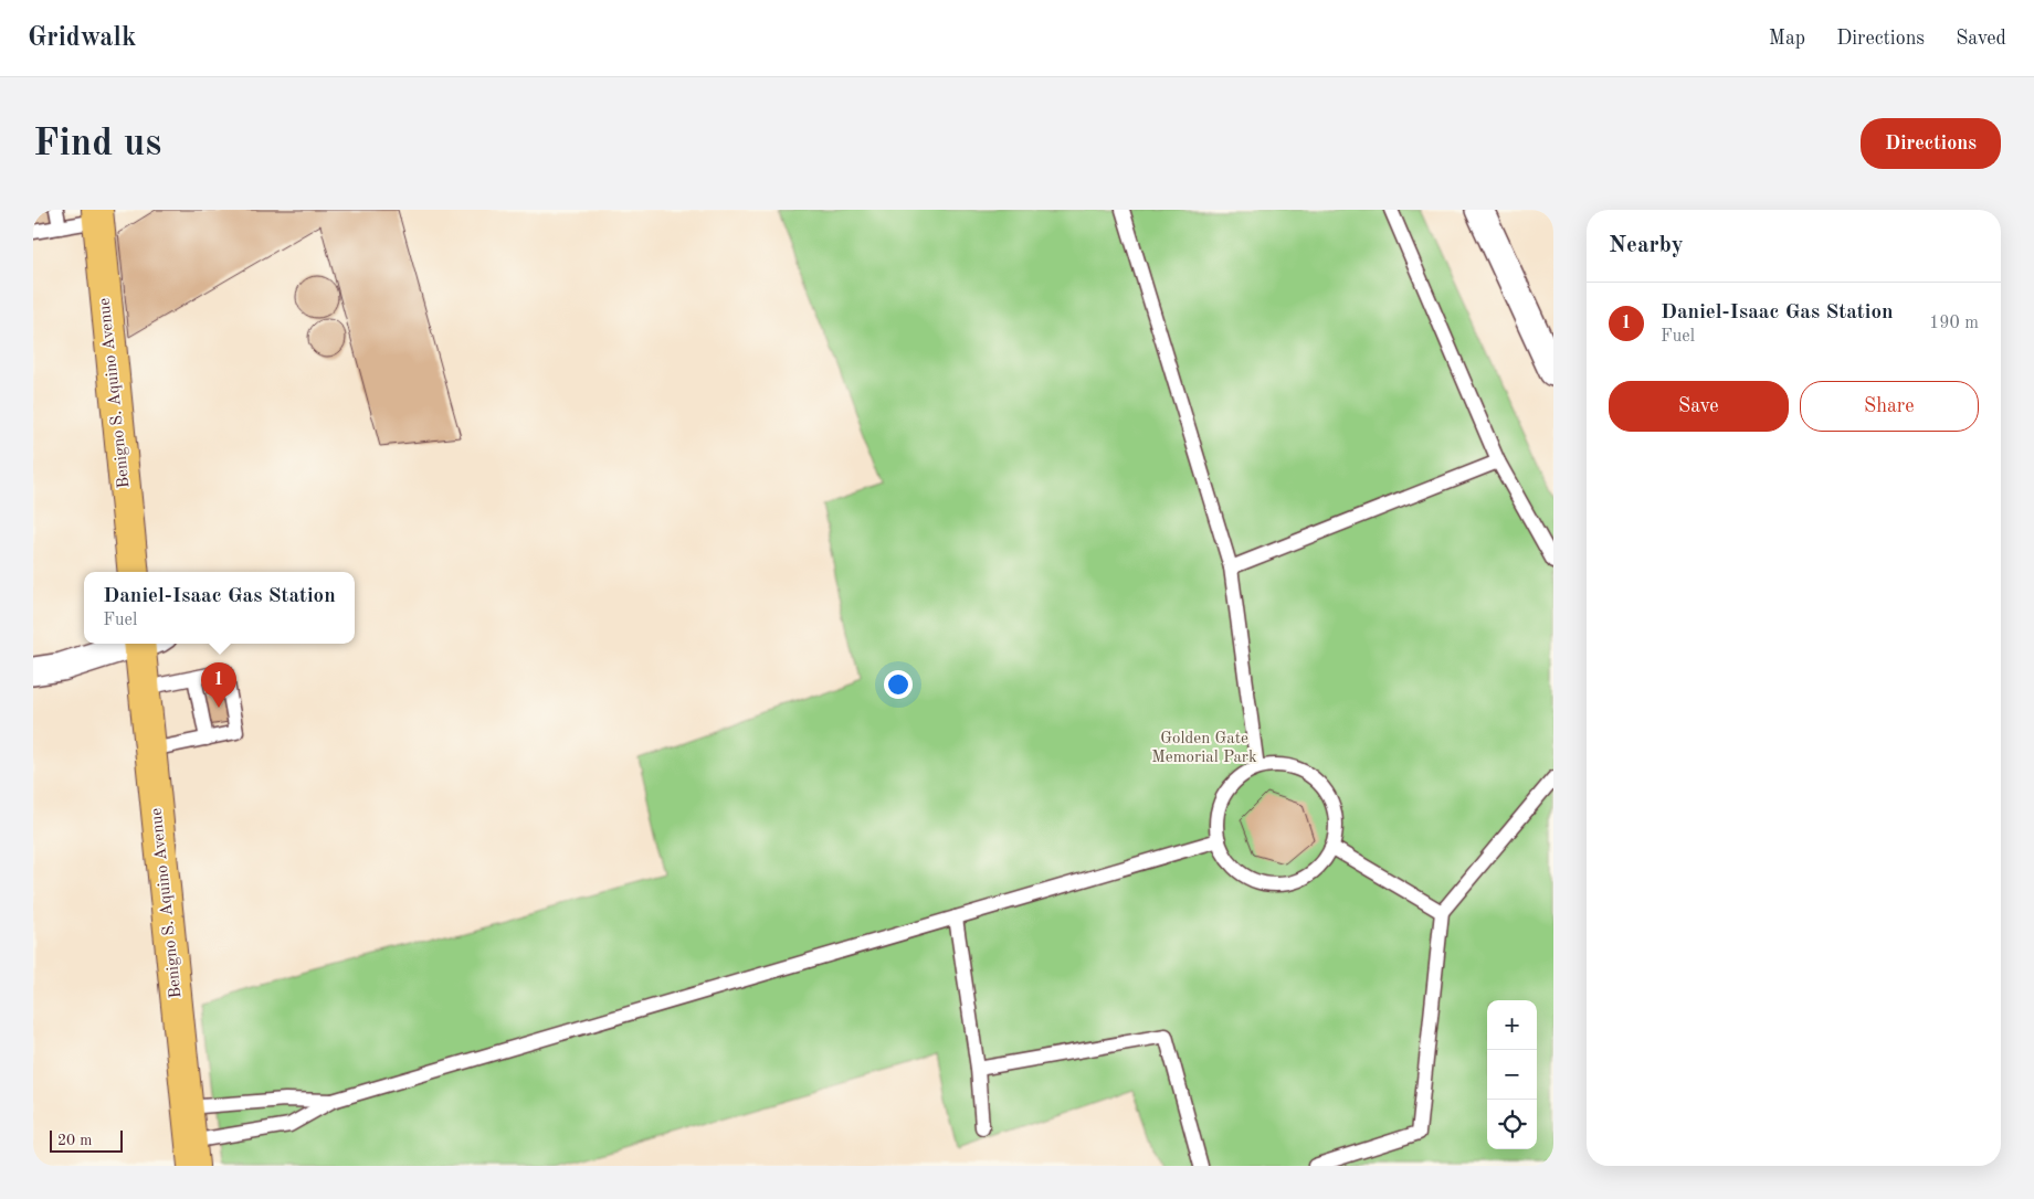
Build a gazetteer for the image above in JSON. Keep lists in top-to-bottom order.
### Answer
{
  "streets": {
    "main road": ["Benigno S. Aquino Avenue"]
  },
  "parks": ["Golden Gate Memorial Park"],
  "scale_bar": "20 m",
  "page": {
    "header": "Gridwalk",
    "nav": ["Map", "Directions", "Saved"],
    "buttons": [
      "Directions",
      ["Save", "Share"]
    ],
    "title": "Find us",
    "heading": "Nearby",
    "list": [
      {
        "mark": "1",
        "name": "Daniel-Isaac Gas Station",
        "note": "Fuel",
        "value": "190 m"
      }
    ],
    "popup": ["Daniel-Isaac Gas Station", "Fuel"],
    "pins": "1",
    "map_buttons": ["+", "−"],
    "scale": "20 m"
  }
}
